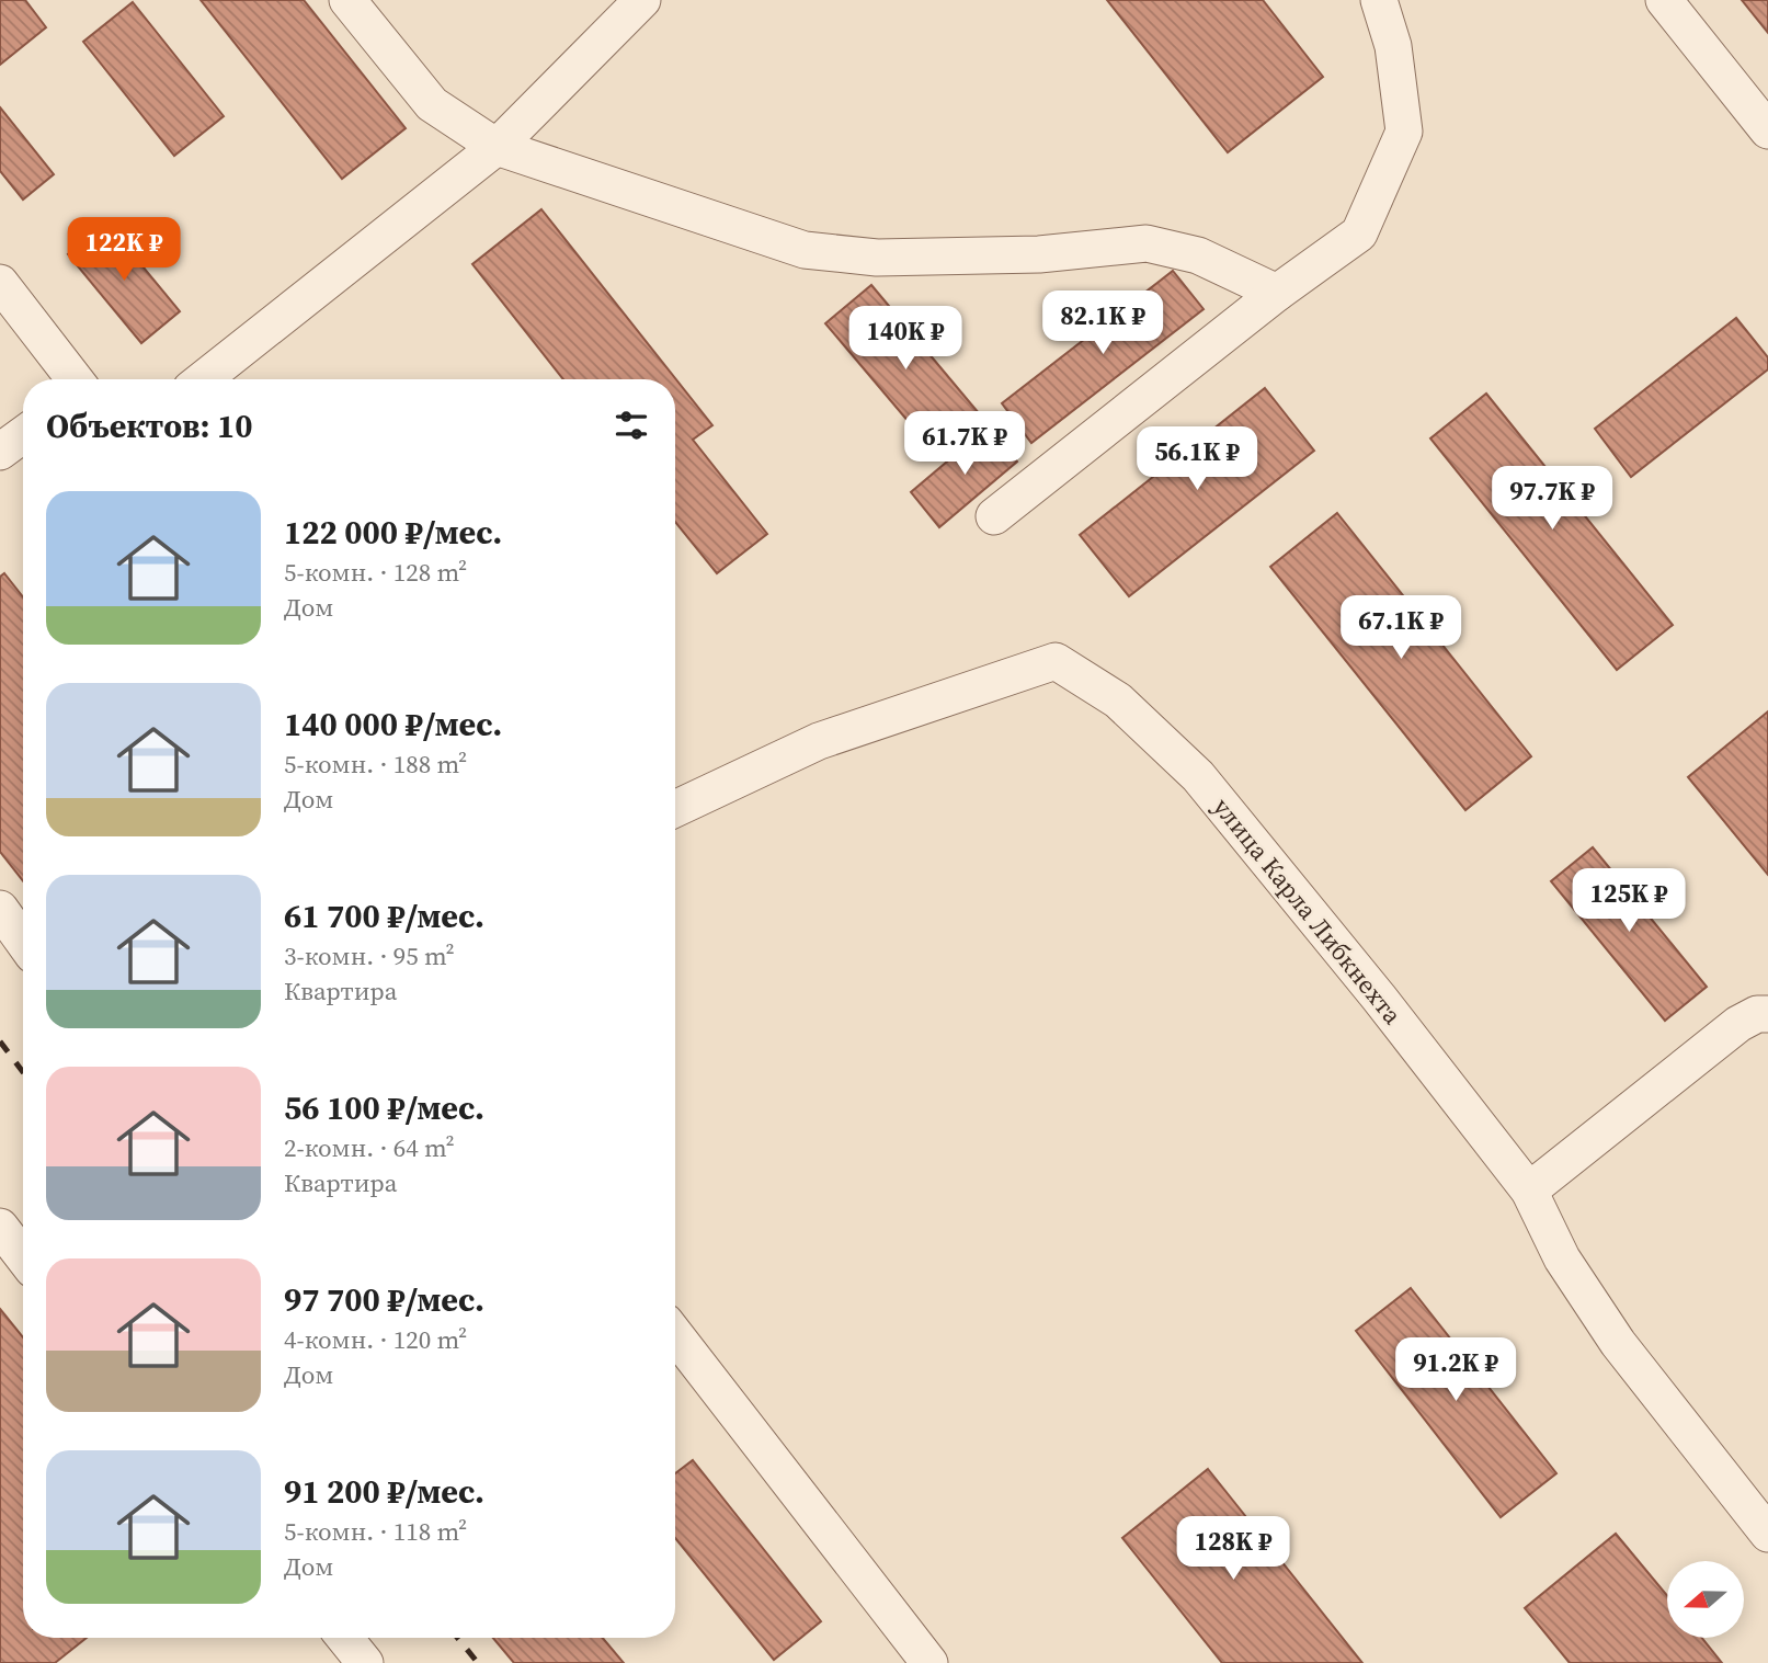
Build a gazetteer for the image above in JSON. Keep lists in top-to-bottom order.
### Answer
{
  "streets": {
    "lane": ["улица Карла Либкнехта"]
  },
  "north": "left",
  "page": {
    "price": [
      "122K ₽",
      "82.1K ₽",
      "140K ₽",
      "61.7K ₽",
      "56.1K ₽",
      "97.7K ₽",
      "67.1K ₽",
      "125K ₽",
      "91.2K ₽",
      "128K ₽"
    ],
    "heading": "Объектов: 10",
    "list": [
      {
        "name": "122 000 ₽/мес.",
        "note": "5-комн. · 128 m² · Дом"
      },
      {
        "name": "140 000 ₽/мес.",
        "note": "5-комн. · 188 m² · Дом"
      },
      {
        "name": "61 700 ₽/мес.",
        "note": "3-комн. · 95 m² · Квартира"
      },
      {
        "name": "56 100 ₽/мес.",
        "note": "2-комн. · 64 m² · Квартира"
      },
      {
        "name": "97 700 ₽/мес.",
        "note": "4-комн. · 120 m² · Дом"
      },
      {
        "name": "91 200 ₽/мес.",
        "note": "5-комн. · 118 m² · Дом"
      }
    ]
  }
}
